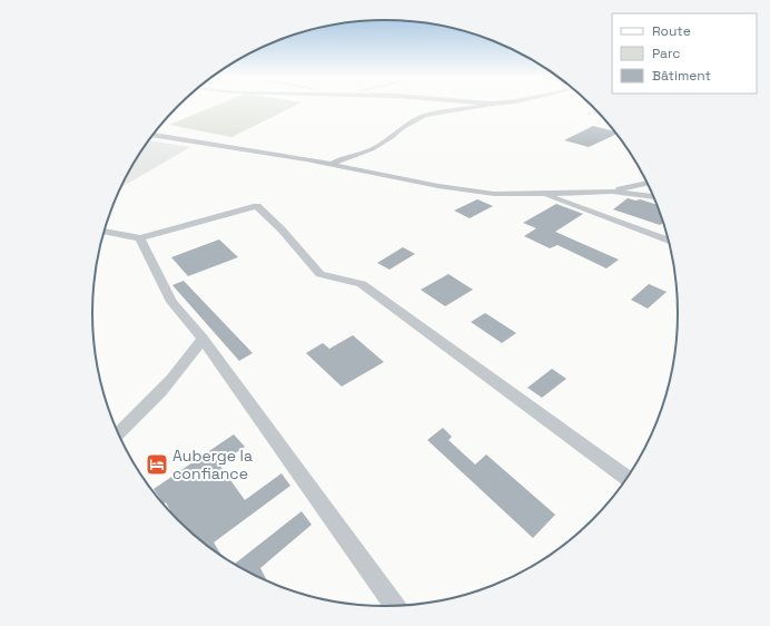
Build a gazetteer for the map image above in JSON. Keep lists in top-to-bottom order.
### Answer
{
  "places": {
    "hotel": ["Auberge la confiance"]
  },
  "legend": ["Route", "Parc", "Bâtiment"]
}
